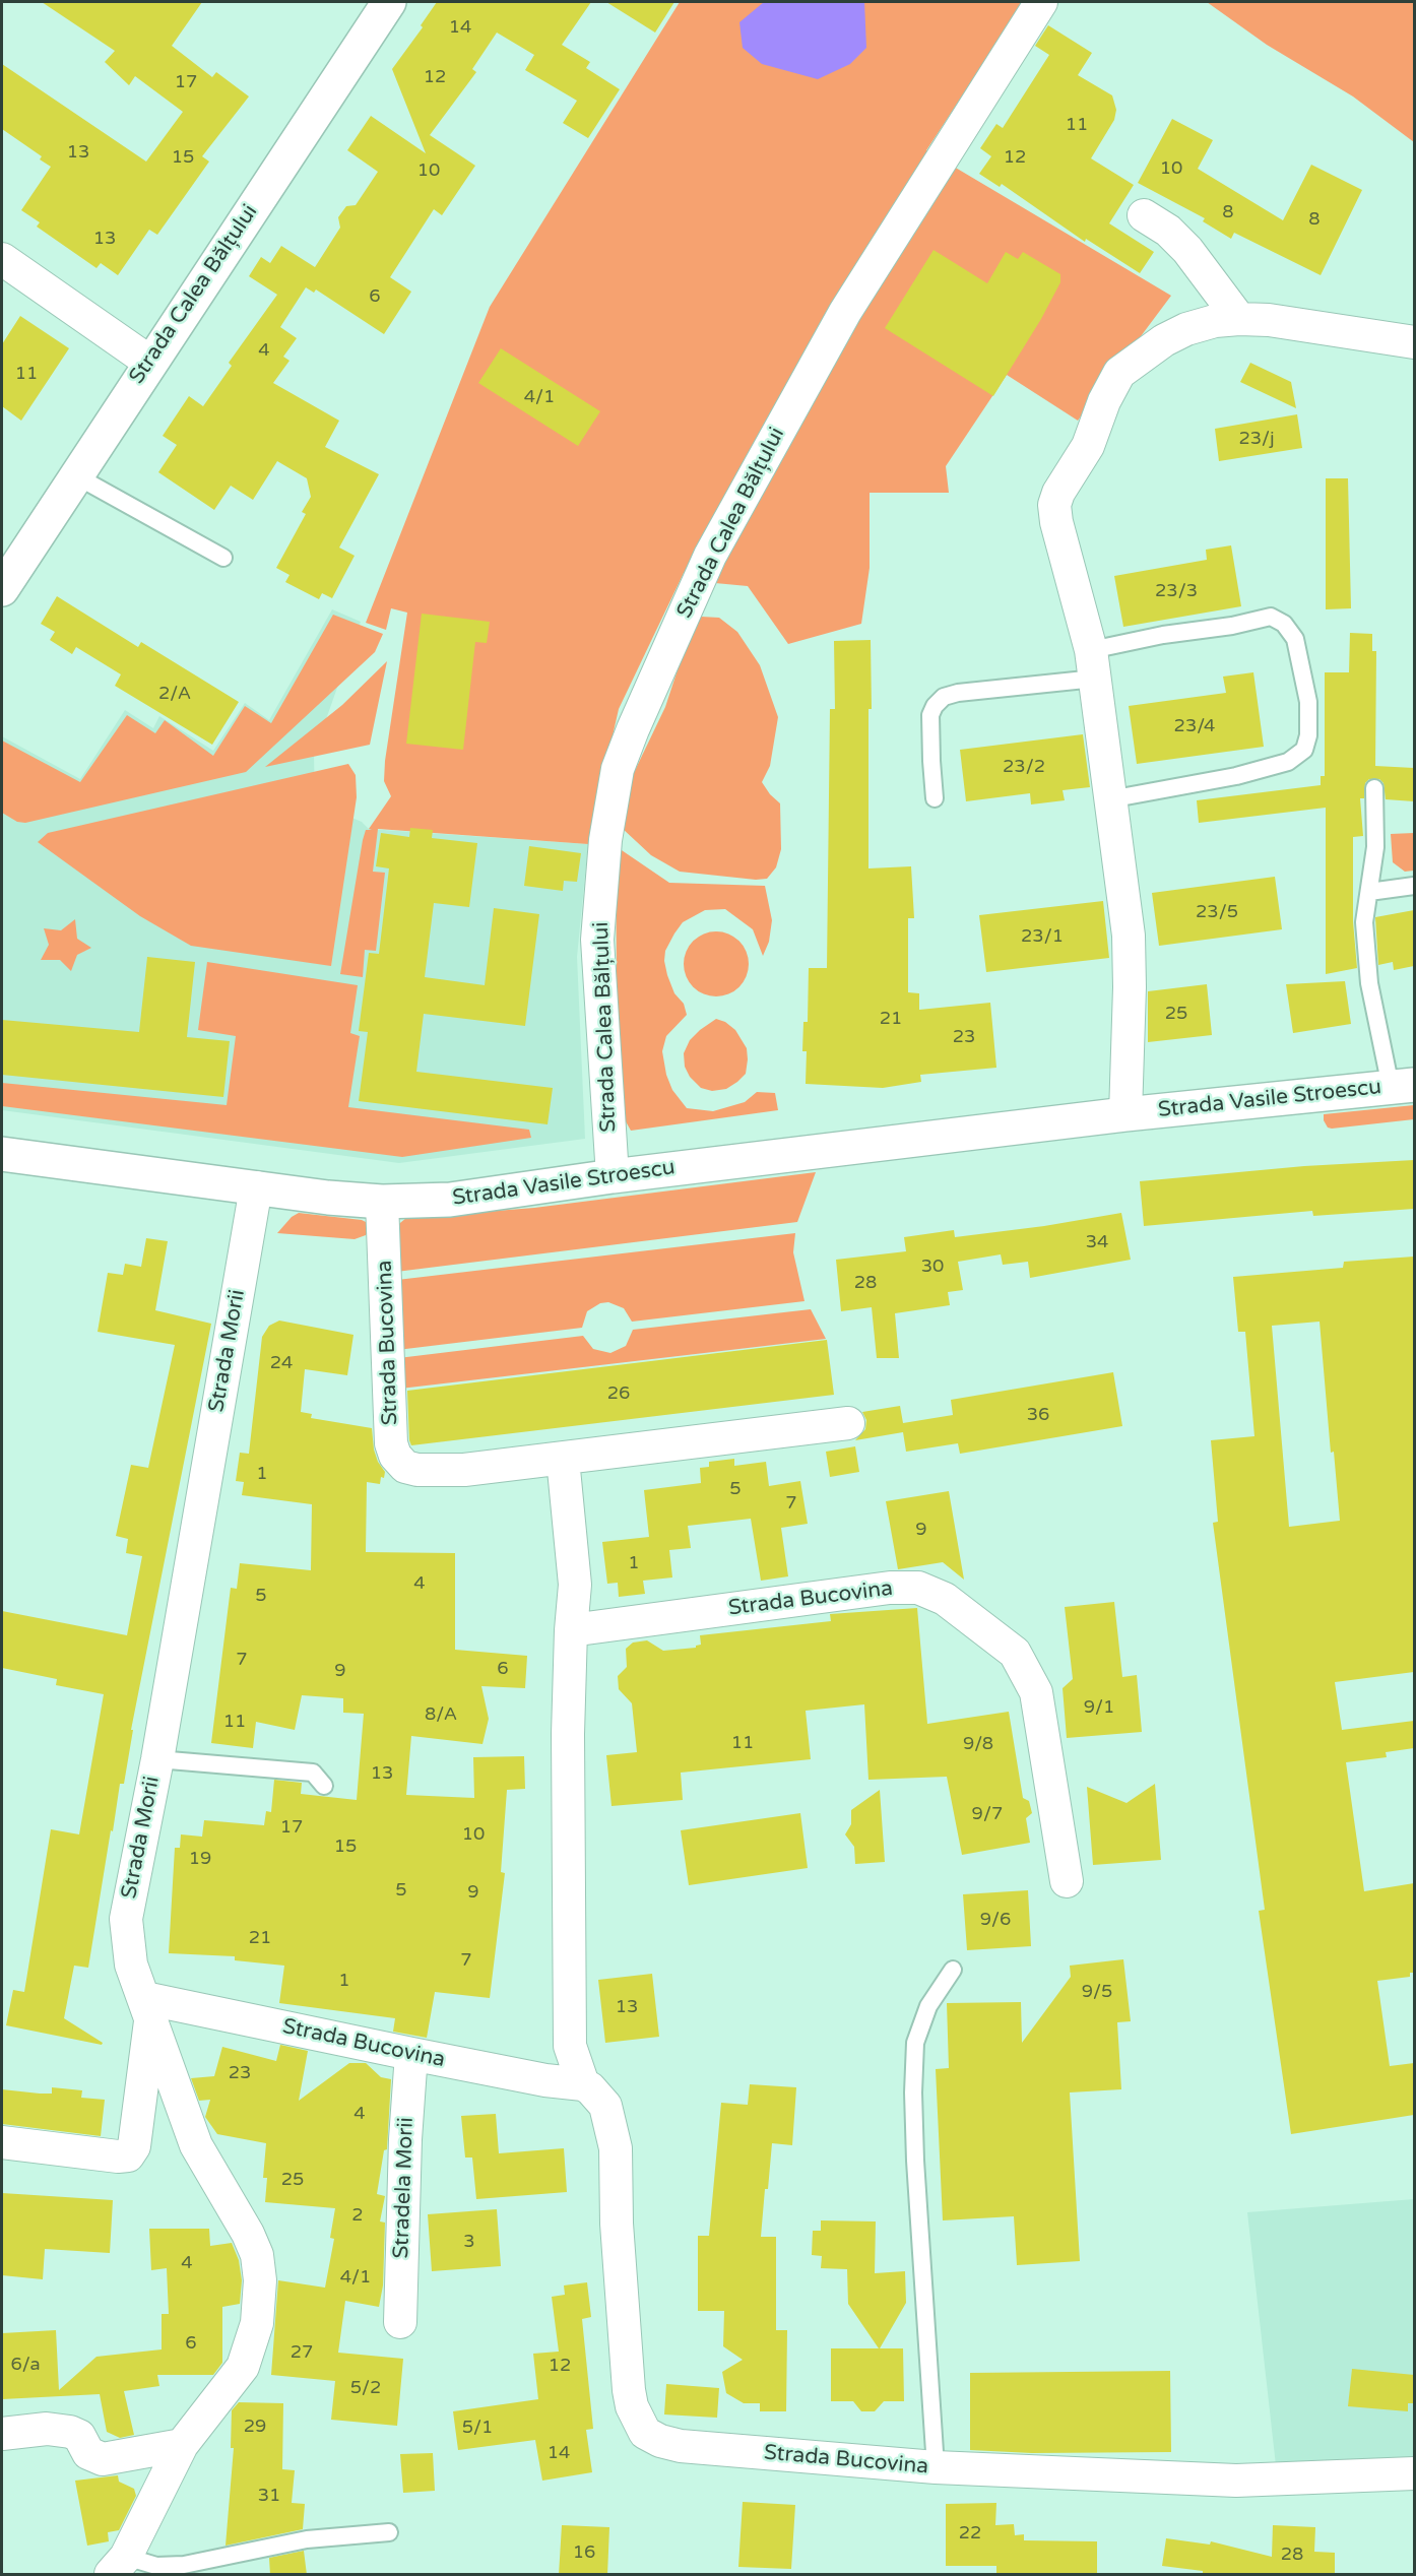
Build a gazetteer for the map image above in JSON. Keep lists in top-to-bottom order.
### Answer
{
  "streets": {
    "main road": ["Strada Calea Bălțului", "Strada Vasile Stroescu"],
    "street": ["Strada Bucovina", "Strada Morii", "Stradela Morii"]
  },
  "crossings": [
    ["Strada Calea Bălțului", "Strada Vasile Stroescu"],
    ["Strada Vasile Stroescu", "Strada Bucovina"],
    ["Strada Vasile Stroescu", "Strada Morii"],
    ["Strada Bucovina", "Strada Morii"],
    ["Strada Bucovina", "Stradela Morii"]
  ],
  "house_numbers": [
    "14",
    "12",
    "17",
    "11",
    "13",
    "15",
    "12",
    "10",
    "10",
    "8",
    "8",
    "13",
    "6",
    "4",
    "11",
    "4/1",
    "23/j",
    "23/3",
    "2/A",
    "23/4",
    "23/2",
    "23/5",
    "23/1",
    "25",
    "21",
    "23",
    "34",
    "30",
    "28",
    "24",
    "26",
    "36",
    "1",
    "5",
    "7",
    "9",
    "1",
    "4",
    "5",
    "7",
    "6",
    "9",
    "9/1",
    "8/A",
    "11",
    "11",
    "9/8",
    "13",
    "9/7",
    "17",
    "10",
    "15",
    "19",
    "5",
    "9",
    "9/6",
    "21",
    "7",
    "1",
    "9/5",
    "13",
    "23",
    "4",
    "25",
    "2",
    "3",
    "4",
    "4/1",
    "6",
    "27",
    "6/a",
    "12",
    "5/2",
    "29",
    "5/1",
    "14",
    "31",
    "22",
    "16",
    "28"
  ]
}
